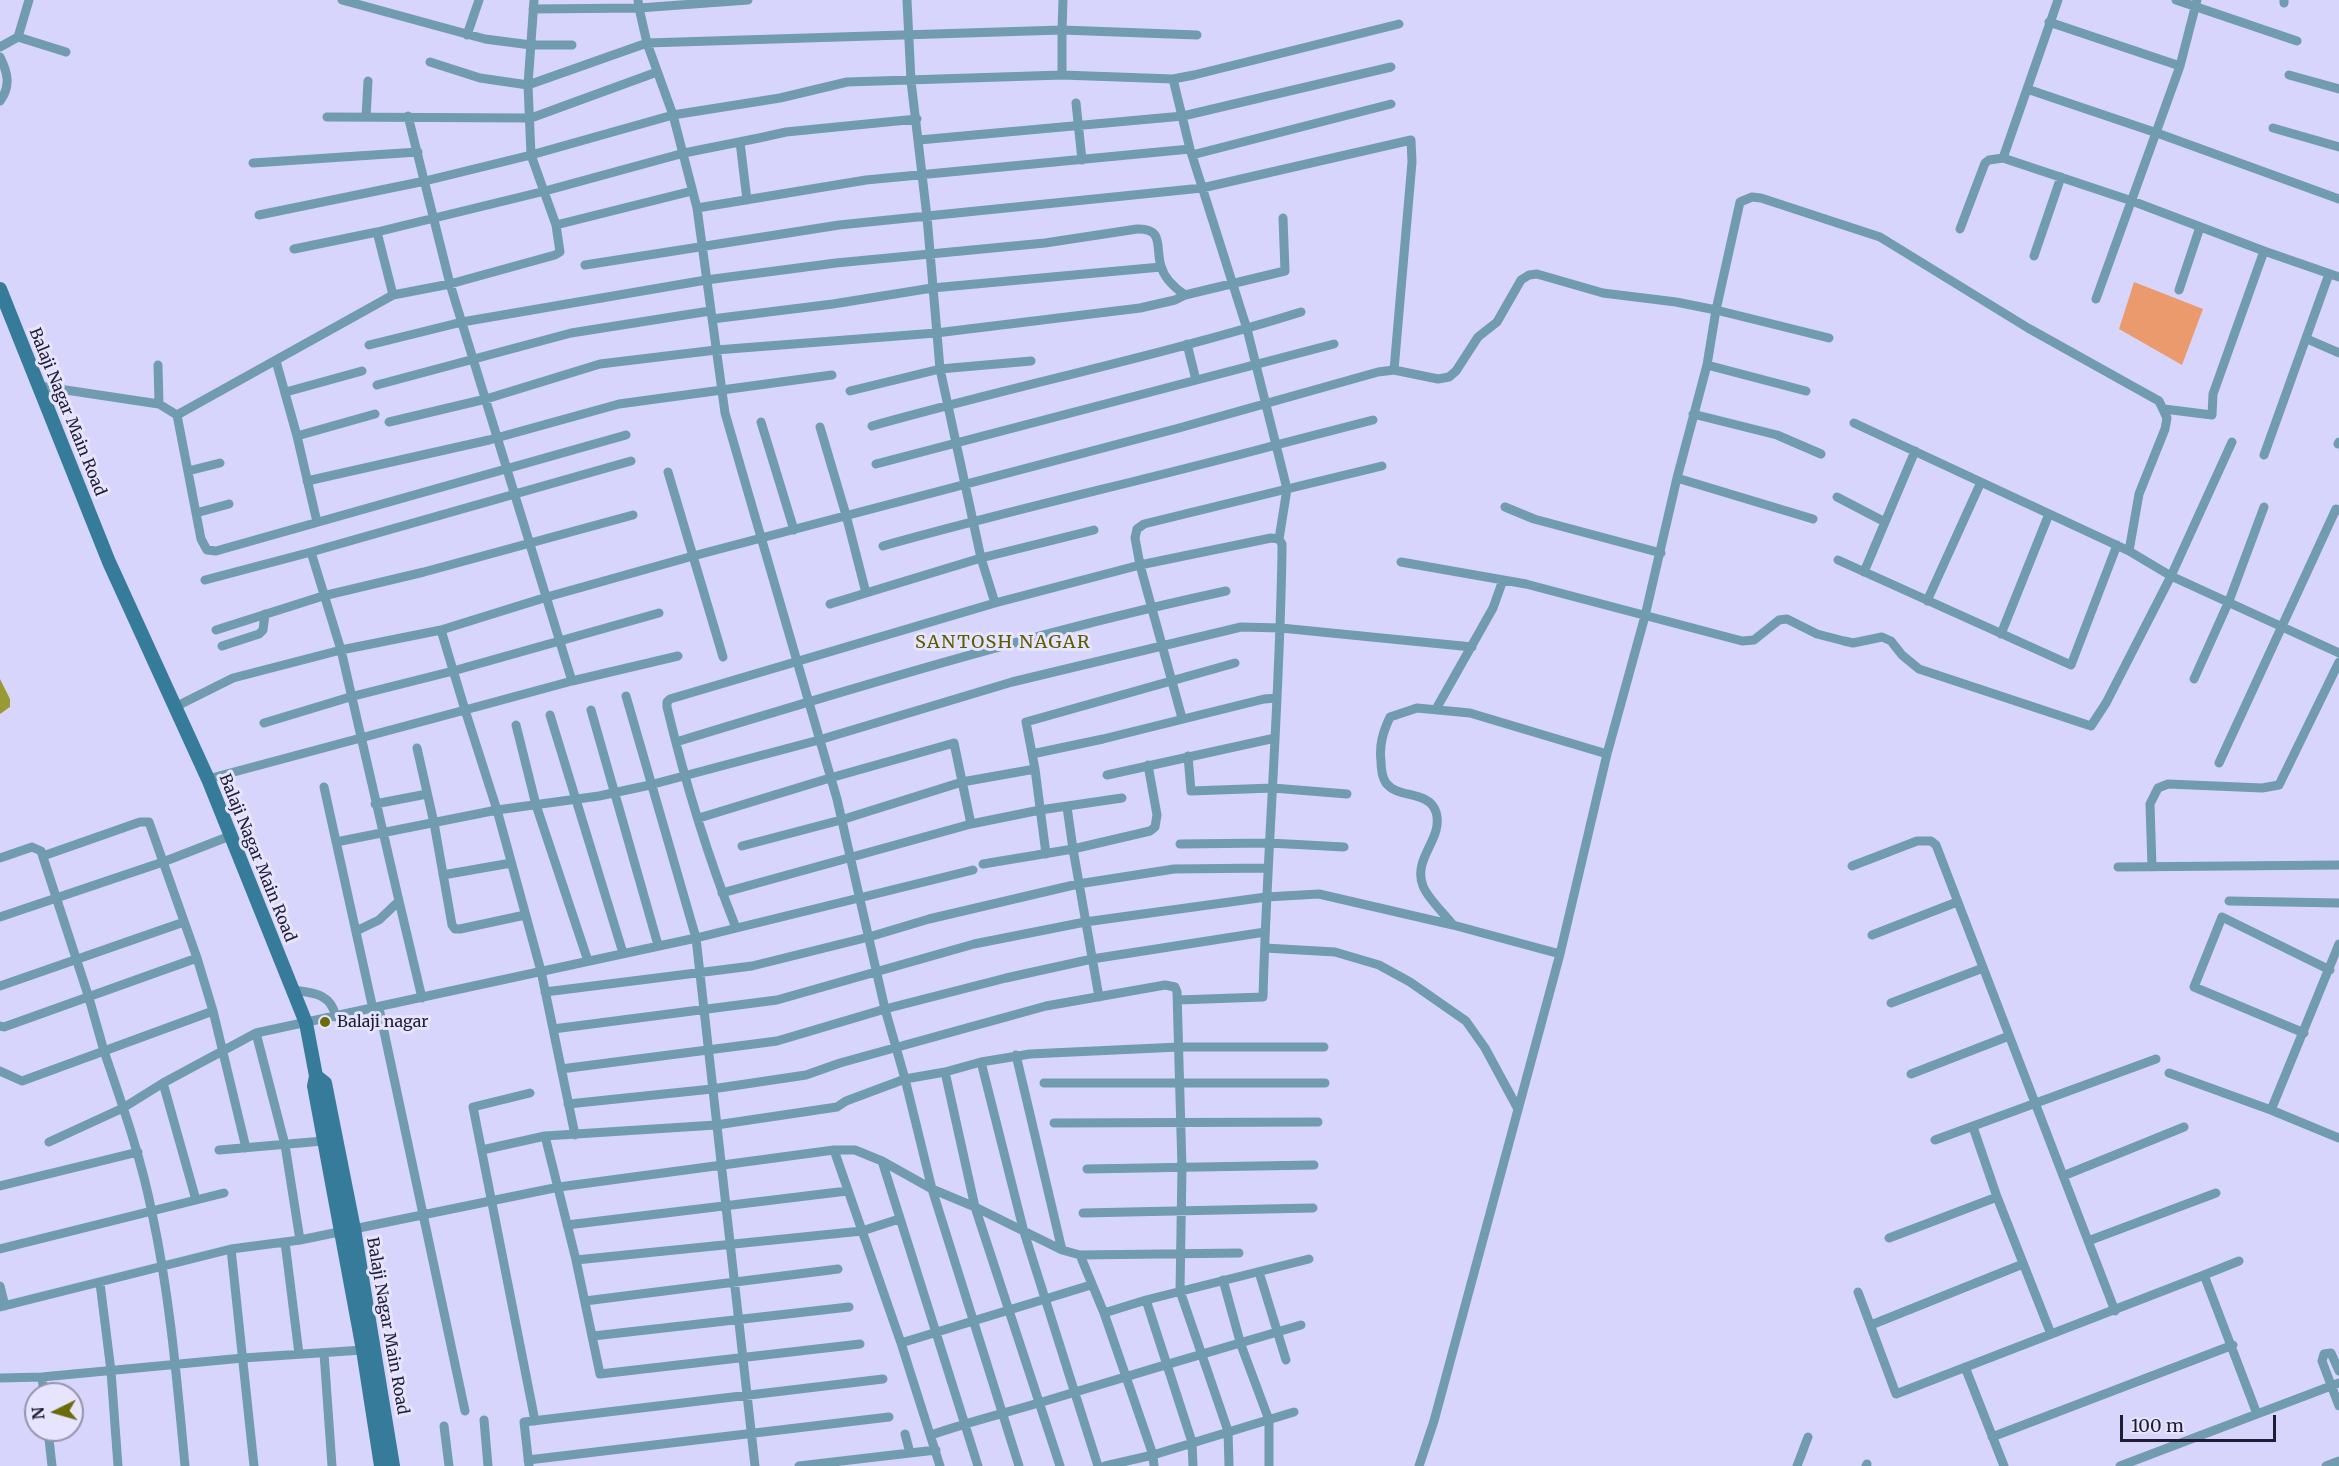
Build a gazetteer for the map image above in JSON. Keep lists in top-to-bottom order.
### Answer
{
  "streets": {
    "street": ["Balaji Nagar Main Road"]
  },
  "districts": ["SANTOSH NAGAR"],
  "places": ["Balaji nagar"],
  "scale_bar": "100 m",
  "north": "left"
}
